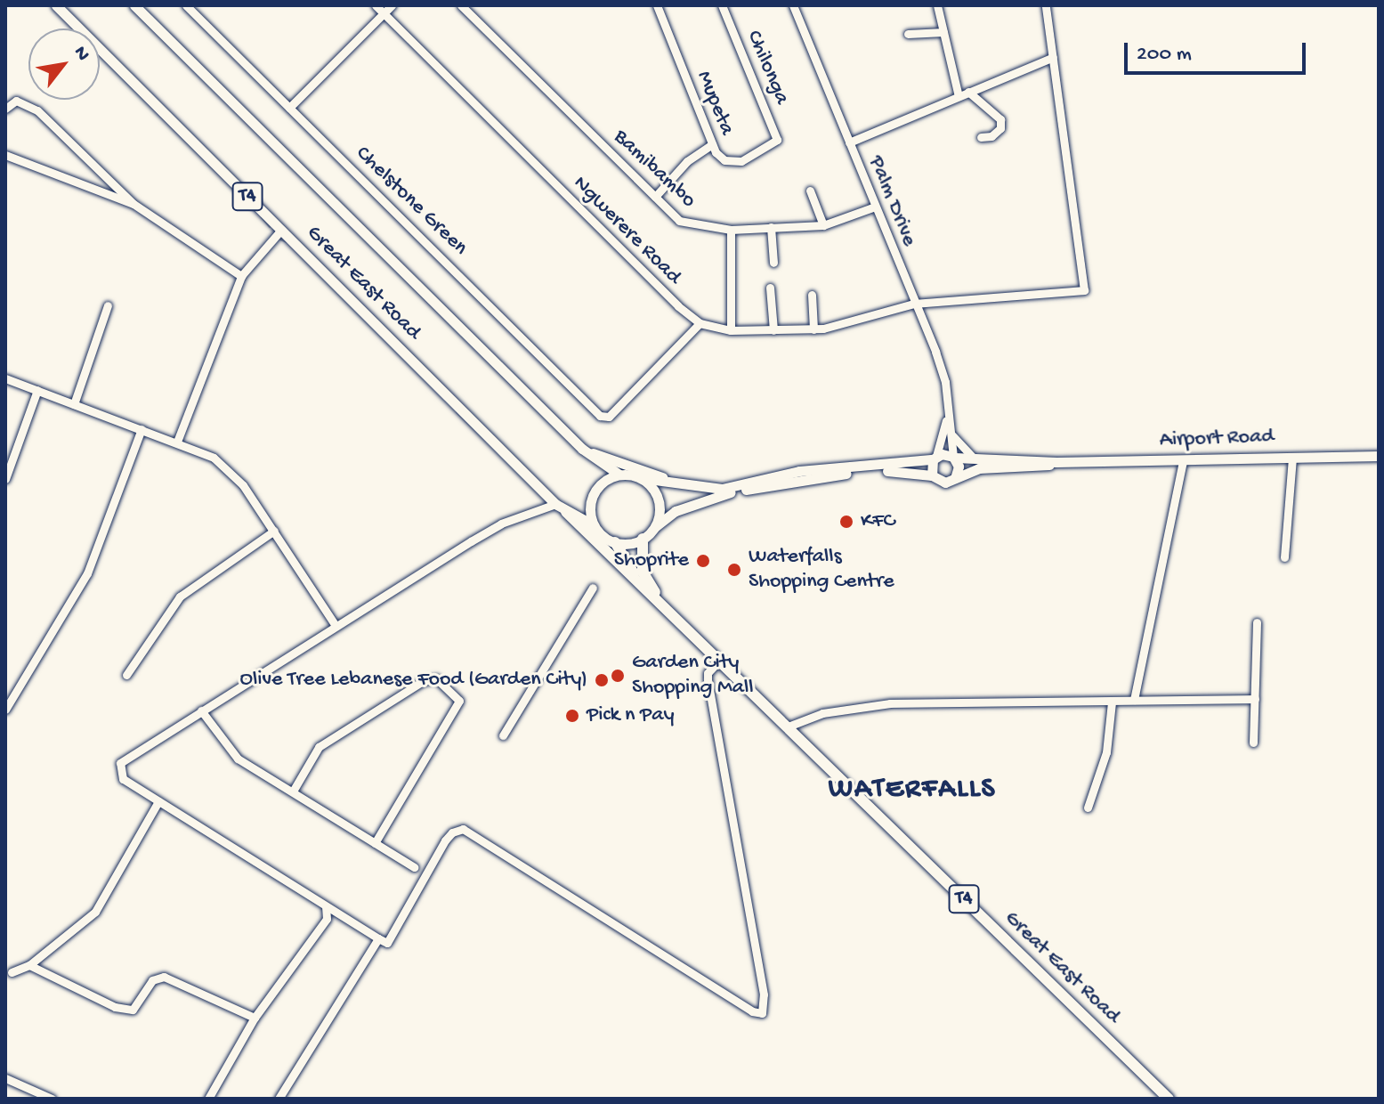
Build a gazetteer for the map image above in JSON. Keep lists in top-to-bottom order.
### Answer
{
  "streets": {
    "highway": ["T4", "Great East Road"],
    "main road": ["Airport Road"],
    "street": [
      "Chilonga",
      "Mupeta",
      "Bamibambo",
      "Chelstone Green",
      "Palm Drive",
      "Ngwerere Road"
    ]
  },
  "crossings": [
    ["Chilonga", "Mupeta"],
    ["Bamibambo", "Palm Drive"],
    ["T4", "Great East Road"],
    ["Chelstone Green", "Ngwerere Road"],
    ["Palm Drive", "Airport Road"]
  ],
  "districts": ["WATERFALLS"],
  "places": [
    "KFC",
    "Shoprite",
    "Waterfalls Shopping Centre",
    "Garden City Shopping Mall",
    "Olive Tree Lebanese Food (Garden City)",
    "Pick n Pay"
  ],
  "scale_bar": "200 m",
  "north": "top right"
}
